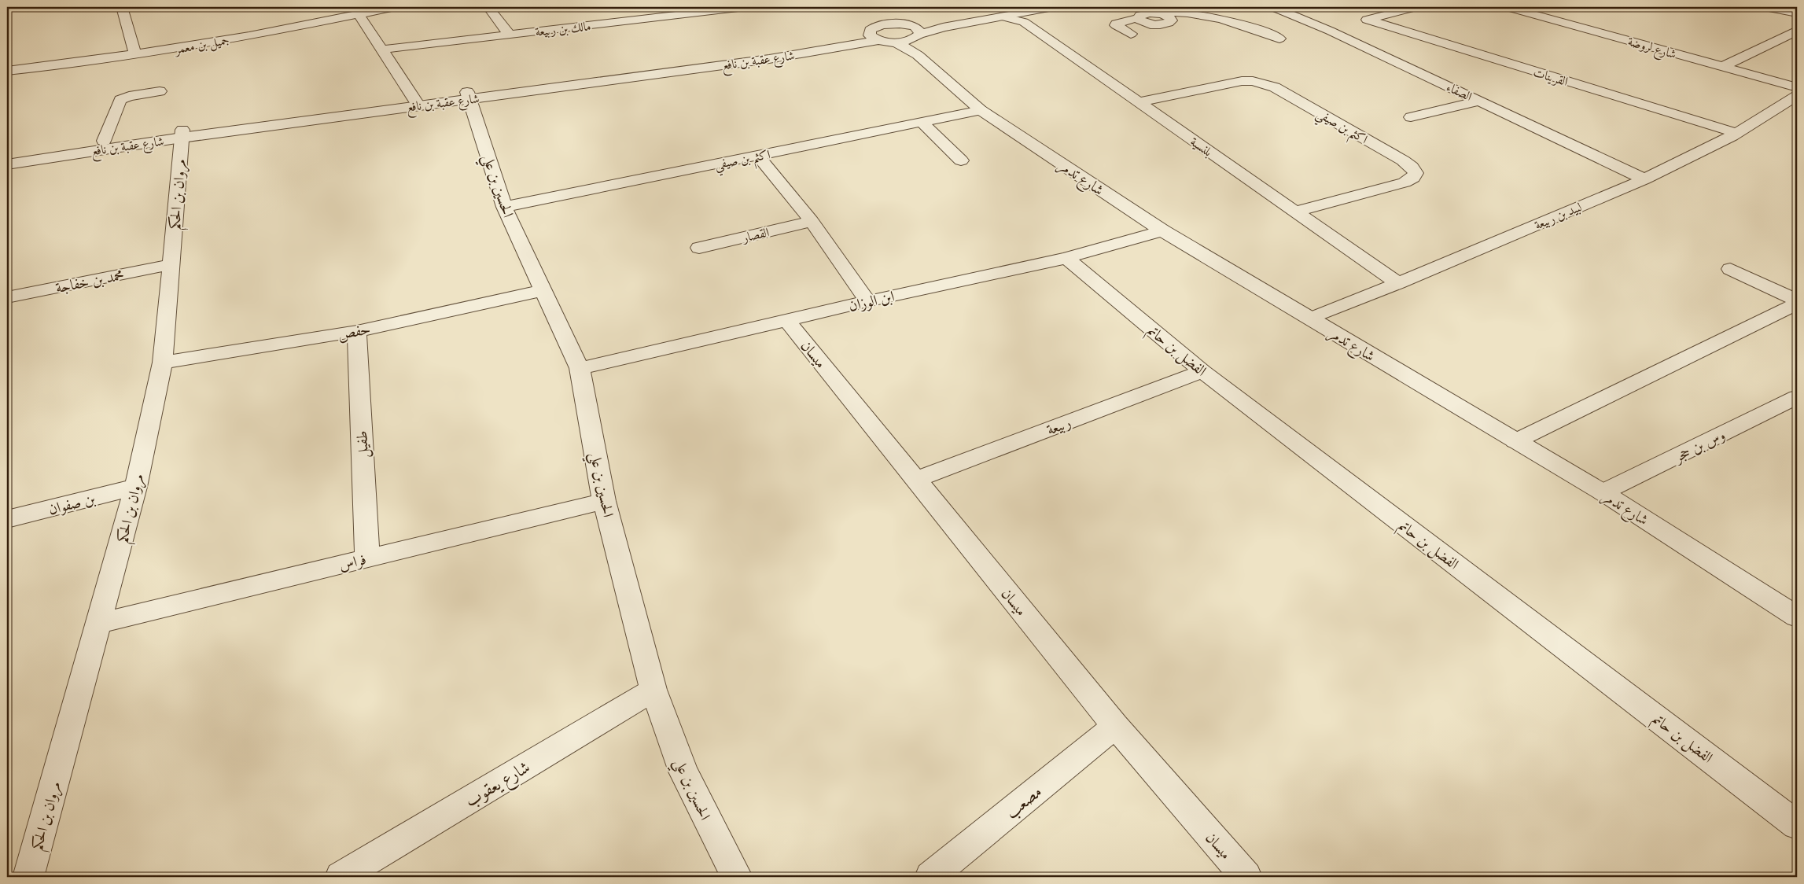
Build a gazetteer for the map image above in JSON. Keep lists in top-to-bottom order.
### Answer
{
  "streets": {
    "street": [
      "مالك بن ربيعة",
      "جميل بن معمر",
      "شارع لروضة",
      "شارع عقبة بن نافع",
      "القرينات",
      "الصفاء",
      "اكثم بن صيفي",
      "بلنسية",
      "شارع تدمر",
      "الحسين بن علي",
      "مروان بن الحكم",
      "لبيد بن ربيعة",
      "القصار",
      "محمد بن خفاجة",
      "ابن الوزان",
      "حفص",
      "الفضل بن حاتم",
      "ميسان",
      "ربيعة",
      "طفيل",
      "وس بن حجر",
      "بن صفوان",
      "فراس",
      "شارع يعقوب",
      "مصعب"
    ]
  },
  "crossings": [
    ["شارع عقبة بن نافع", "الحسين بن علي"],
    ["شارع عقبة بن نافع", "مروان بن الحكم"],
    ["القرينات", "لبيد بن ربيعة"],
    ["الصفاء", "لبيد بن ربيعة"],
    ["اكثم بن صيفي", "بلنسية"],
    ["اكثم بن صيفي", "شارع تدمر"],
    ["اكثم بن صيفي", "الحسين بن علي"],
    ["بلنسية", "لبيد بن ربيعة"],
    ["شارع تدمر", "لبيد بن ربيعة"],
    ["شارع تدمر", "ابن الوزان"],
    ["شارع تدمر", "وس بن حجر"],
    ["الحسين بن علي", "ابن الوزان"],
    ["الحسين بن علي", "حفص"],
    ["الحسين بن علي", "فراس"],
    ["الحسين بن علي", "شارع يعقوب"],
    ["مروان بن الحكم", "محمد بن خفاجة"],
    ["مروان بن الحكم", "حفص"],
    ["مروان بن الحكم", "بن صفوان"],
    ["مروان بن الحكم", "فراس"],
    ["ابن الوزان", "الفضل بن حاتم"],
    ["ابن الوزان", "ميسان"],
    ["حفص", "طفيل"],
    ["الفضل بن حاتم", "ربيعة"],
    ["ميسان", "ربيعة"],
    ["ميسان", "مصعب"],
    ["طفيل", "فراس"]
  ]
}
